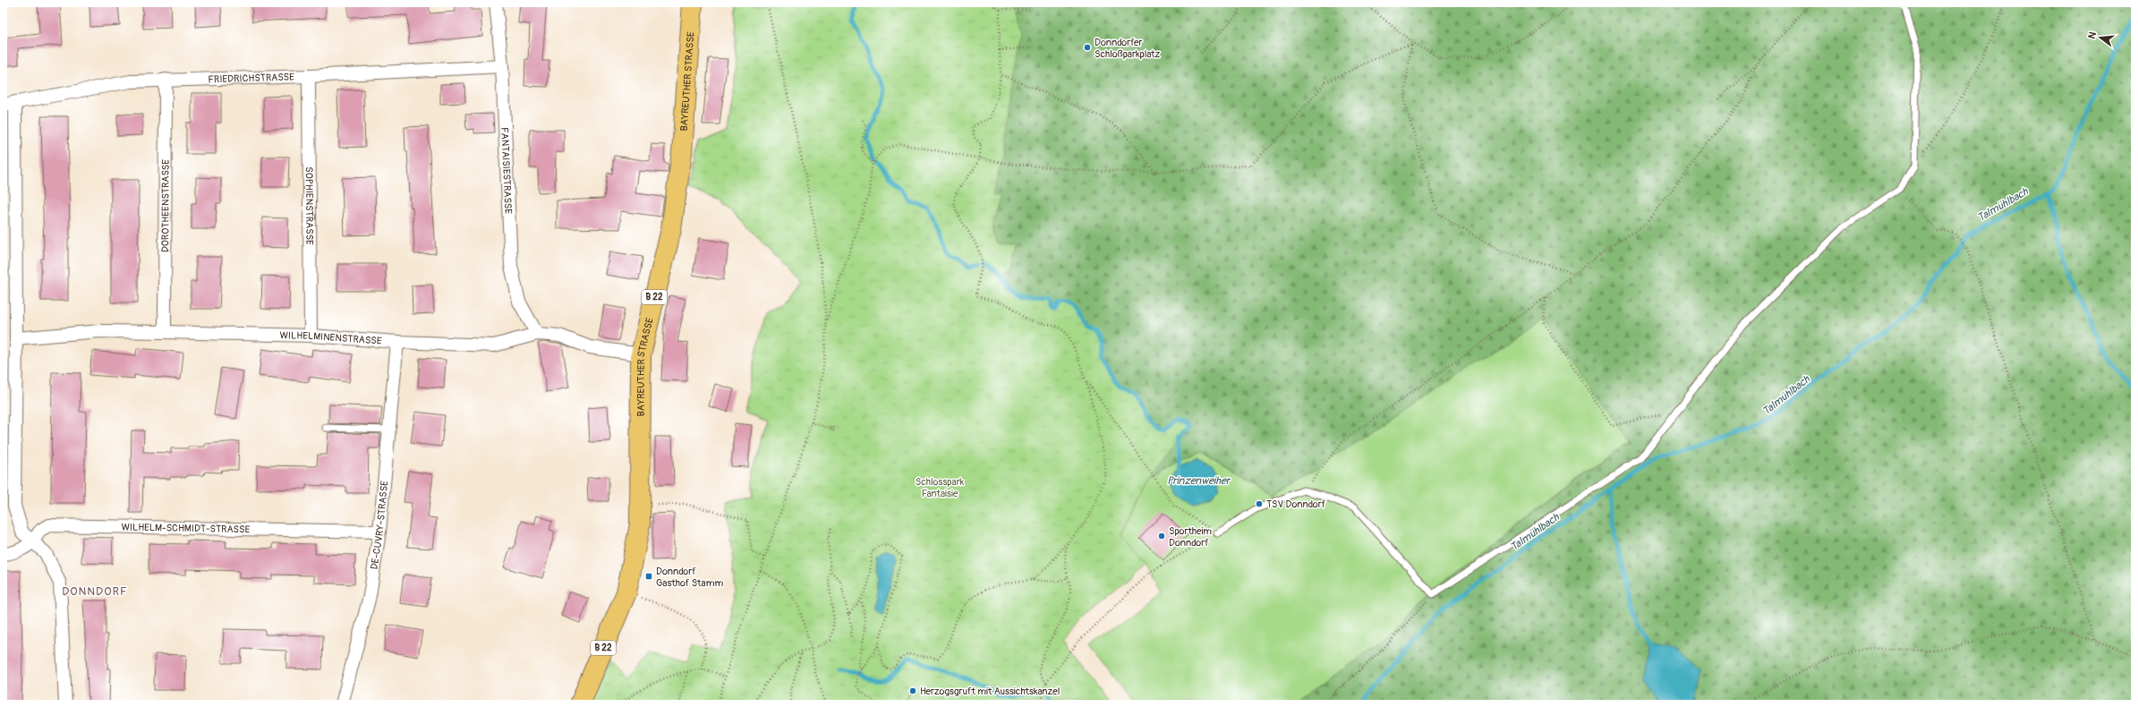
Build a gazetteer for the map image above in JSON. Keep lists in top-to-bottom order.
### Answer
{
  "streets": {
    "main road": ["BAYREUTHER STRASSE", "B 22"],
    "street": [
      "FRIEDRICHSTRASSE",
      "FANTAISIESTRASSE",
      "DOROTHEENSTRASSE",
      "SOPHIENSTRASSE",
      "WILHELMINENSTRASSE",
      "DE-CUVRY-STRASSE",
      "WILHELM-SCHMIDT-STRASSE"
    ]
  },
  "crossings": [
    ["FRIEDRICHSTRASSE", "FANTAISIESTRASSE"],
    ["FRIEDRICHSTRASSE", "DOROTHEENSTRASSE"],
    ["FRIEDRICHSTRASSE", "SOPHIENSTRASSE"],
    ["BAYREUTHER STRASSE", "WILHELMINENSTRASSE"],
    ["FANTAISIESTRASSE", "WILHELMINENSTRASSE"],
    ["DOROTHEENSTRASSE", "WILHELMINENSTRASSE"],
    ["SOPHIENSTRASSE", "WILHELMINENSTRASSE"],
    ["WILHELMINENSTRASSE", "DE-CUVRY-STRASSE"],
    ["DE-CUVRY-STRASSE", "WILHELM-SCHMIDT-STRASSE"]
  ],
  "districts": ["DONNDORF"],
  "water": ["Talmühlbach", "Prinzenweiher"],
  "parks": ["Schlosspark Fantaisie"],
  "places": {
    "other": [
      "Donndorfer Schloßparkplatz",
      "TSV Donndorf",
      "Sportheim Donndorf",
      "Herzogsgruft mit Aussichtskanzel"
    ],
    "transit": ["Donndorf Gasthof Stamm"]
  },
  "north": "left"
}
